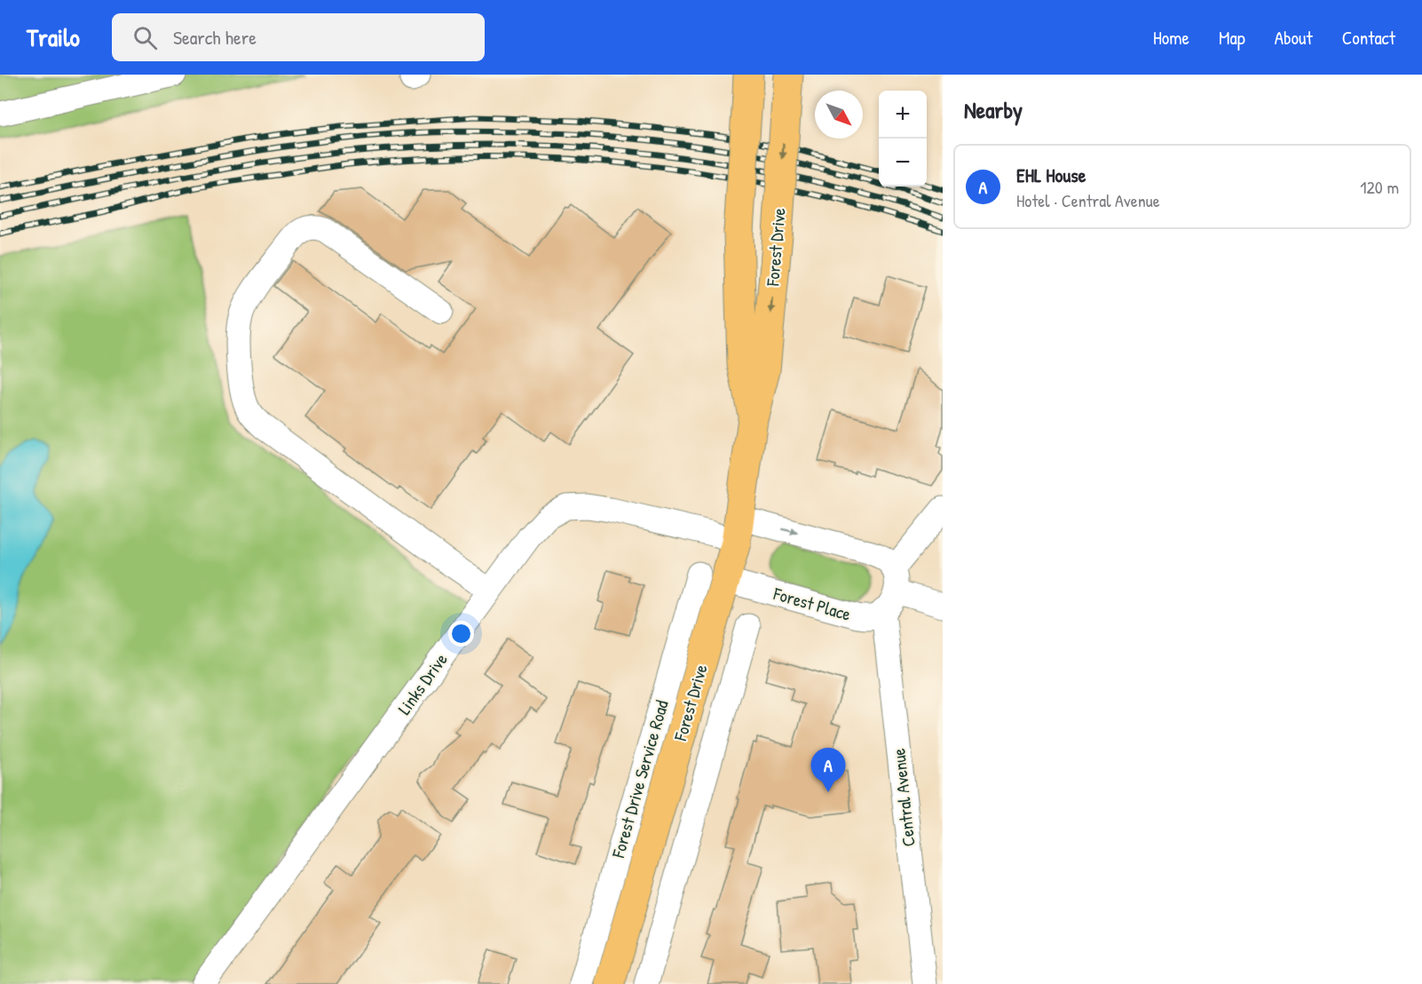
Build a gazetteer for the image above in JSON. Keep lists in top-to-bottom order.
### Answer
{
  "streets": {
    "main road": ["Forest Drive"],
    "street": [
      "Forest Place",
      "Links Drive",
      "Forest Drive Service Road",
      "Central Avenue"
    ]
  },
  "crossings": [
    ["Forest Drive", "Forest Place"],
    ["Forest Drive", "Links Drive"],
    ["Forest Drive", "Forest Drive Service Road"],
    ["Forest Place", "Forest Drive Service Road"],
    ["Forest Place", "Central Avenue"]
  ],
  "north": "bottom right",
  "page": {
    "header": "Trailo",
    "search": "Search here",
    "nav": [
      "Home",
      "Map",
      "About",
      "Contact"
    ],
    "heading": "Nearby",
    "map_buttons": ["+", "−"],
    "list": [
      {
        "mark": "A",
        "name": "EHL House",
        "note": "Hotel · Central Avenue",
        "value": "120 m"
      }
    ],
    "pins": "A"
  }
}
